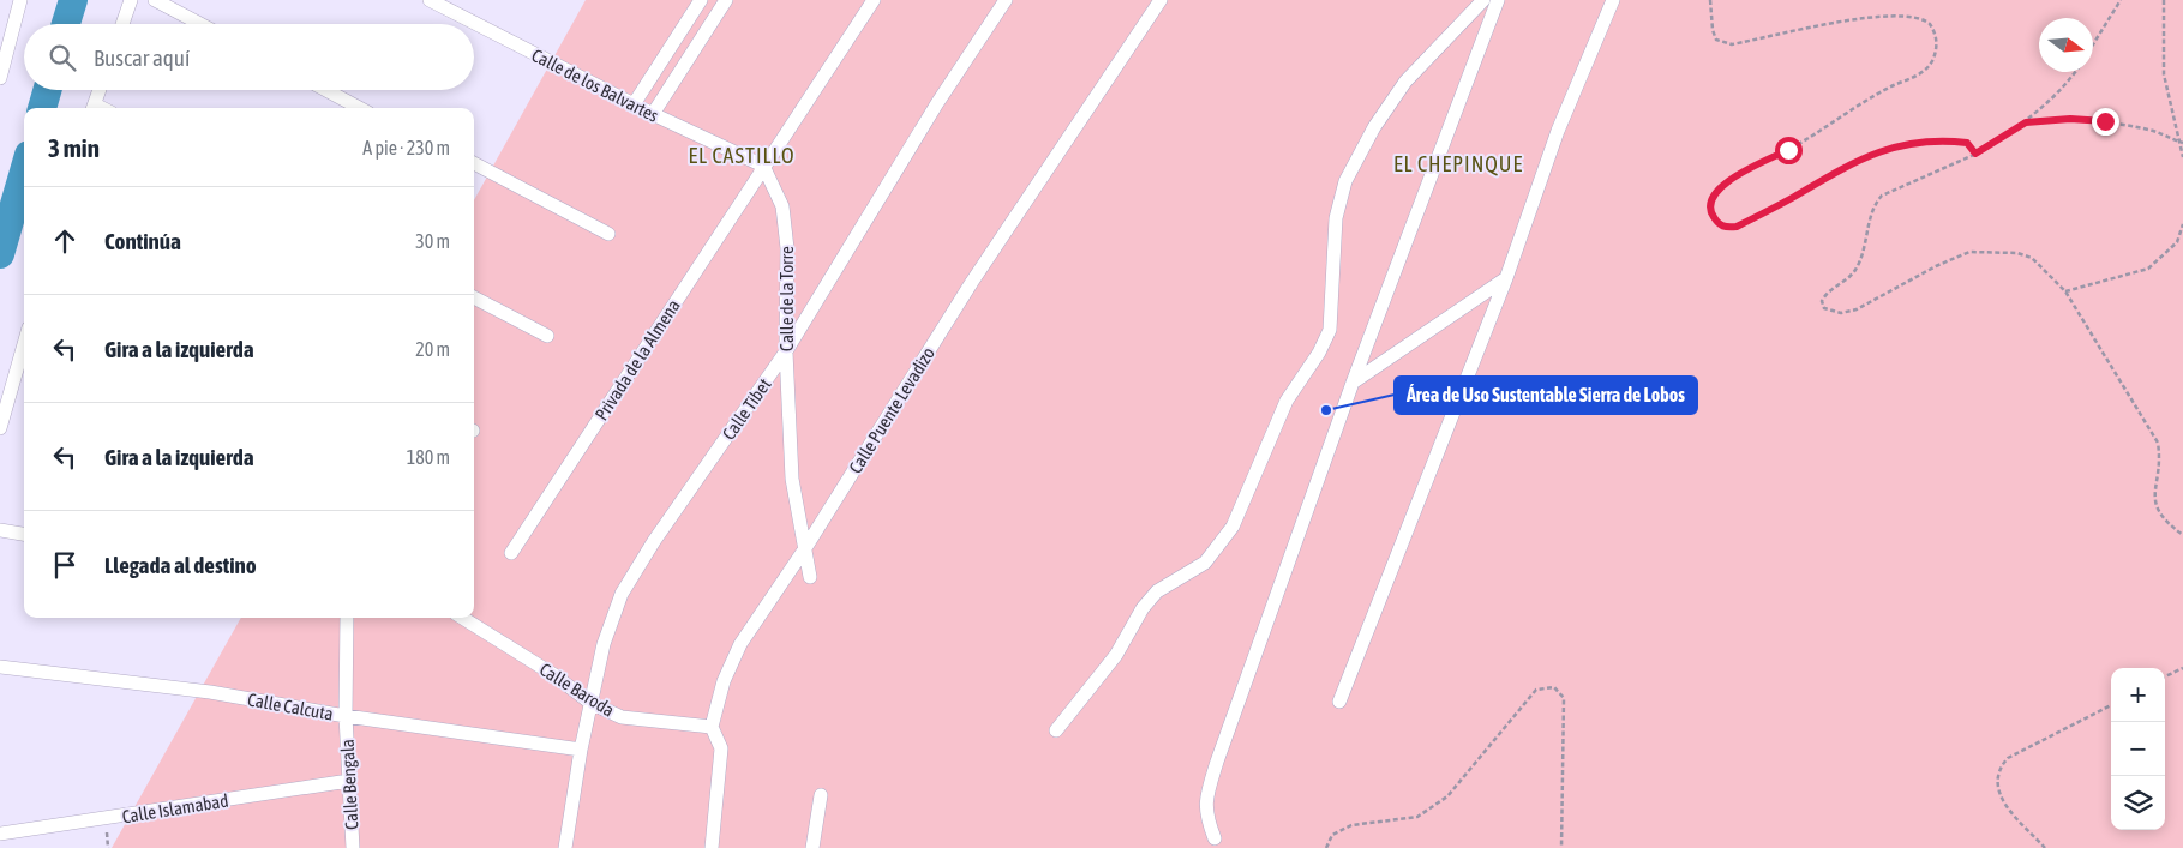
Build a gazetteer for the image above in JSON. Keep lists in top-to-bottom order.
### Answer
{
  "streets": {
    "street": [
      "Calle de los Balvartes",
      "Calle de la Torre",
      "Privada de la Almena",
      "Calle Tibet",
      "Calle Puente Levadizo",
      "Calle Baroda",
      "Calle Calcuta",
      "Calle Bengala",
      "Calle Islamabad"
    ]
  },
  "crossings": [
    ["Calle de los Balvartes", "Calle de la Torre"],
    ["Calle de los Balvartes", "Privada de la Almena"],
    ["Calle de la Torre", "Privada de la Almena"],
    ["Calle de la Torre", "Calle Tibet"],
    ["Calle de la Torre", "Calle Puente Levadizo"],
    ["Calle Tibet", "Calle Baroda"],
    ["Calle Tibet", "Calle Calcuta"],
    ["Calle Puente Levadizo", "Calle Baroda"],
    ["Calle Calcuta", "Calle Bengala"],
    ["Calle Bengala", "Calle Islamabad"]
  ],
  "districts": ["EL CASTILLO", "EL CHEPINQUE"],
  "places": ["Área de Uso Sustentable Sierra de Lobos"],
  "north": "right",
  "page": {
    "search": "Buscar aquí",
    "heading": ["3 min", "A pie · 230 m"],
    "list": [
      ["Continúa", "30 m"],
      ["Gira a la izquierda", "20 m"],
      ["Gira a la izquierda", "180 m"],
      "Llegada al destino"
    ],
    "map_buttons": ["+", "−"]
  }
}
